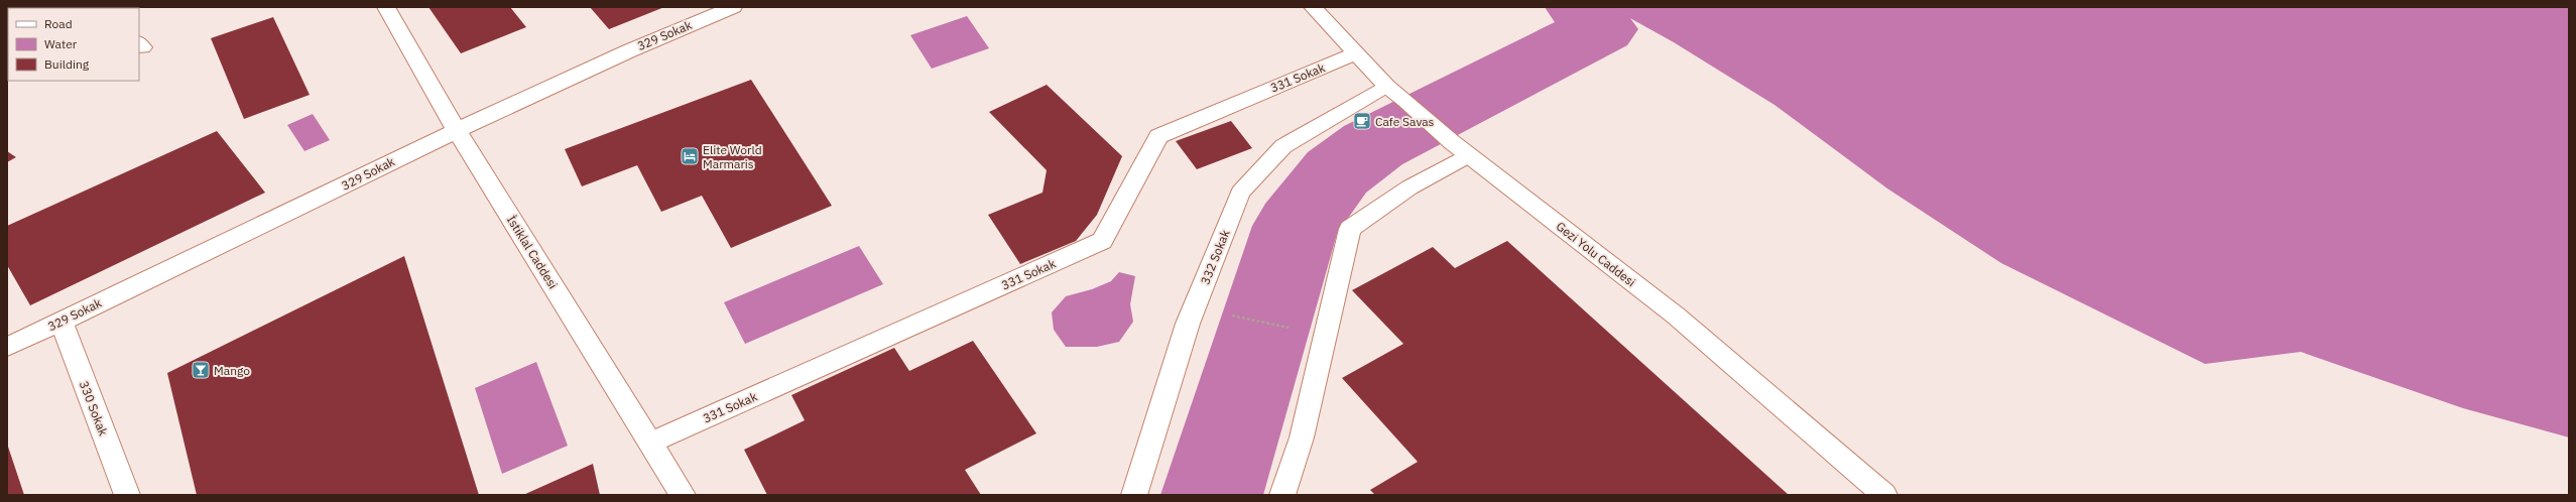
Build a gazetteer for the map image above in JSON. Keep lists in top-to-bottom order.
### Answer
{
  "streets": {
    "street": [
      "329 Sokak",
      "331 Sokak",
      "İstiklal Caddesi",
      "Gezi Yolu Caddesi",
      "332 Sokak",
      "330 Sokak"
    ]
  },
  "crossings": [
    ["329 Sokak", "İstiklal Caddesi"],
    ["329 Sokak", "330 Sokak"],
    ["331 Sokak", "İstiklal Caddesi"],
    ["331 Sokak", "Gezi Yolu Caddesi"],
    ["Gezi Yolu Caddesi", "332 Sokak"]
  ],
  "places": {
    "cafe": ["Cafe Savas"],
    "hotel": ["Elite World Marmaris"],
    "bar": ["Mango"]
  },
  "legend": ["Road", "Water", "Building"]
}
